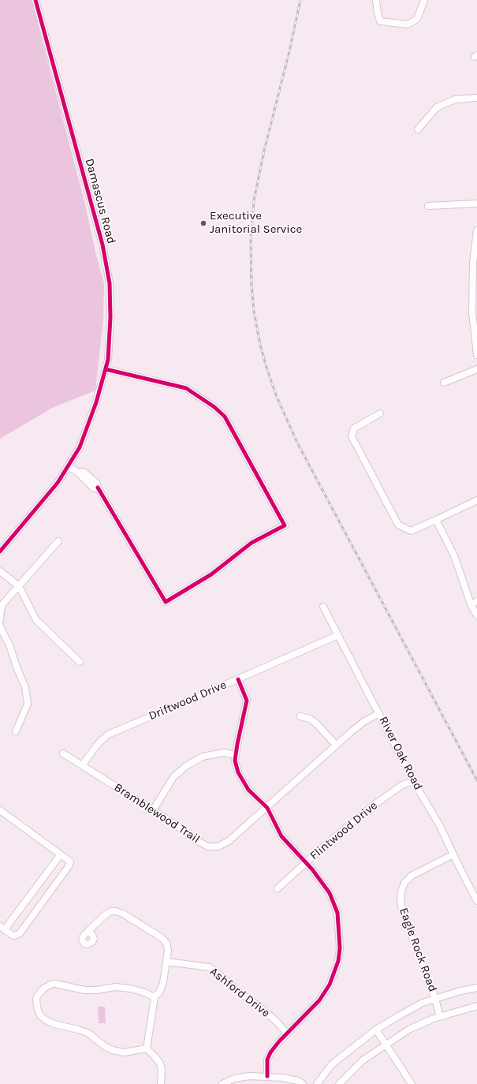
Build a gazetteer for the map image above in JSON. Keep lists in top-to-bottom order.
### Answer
{
  "streets": {
    "street": [
      "Damascus Road",
      "Driftwood Drive",
      "River Oak Road",
      "Bramblewood Trail",
      "Flintwood Drive",
      "Eagle Rock Road",
      "Ashford Drive"
    ]
  },
  "crossings": [
    ["Driftwood Drive", "River Oak Road"],
    ["Driftwood Drive", "Bramblewood Trail"],
    ["River Oak Road", "Bramblewood Trail"],
    ["River Oak Road", "Flintwood Drive"],
    ["River Oak Road", "Eagle Rock Road"]
  ],
  "places": ["Executive Janitorial Service"]
}
